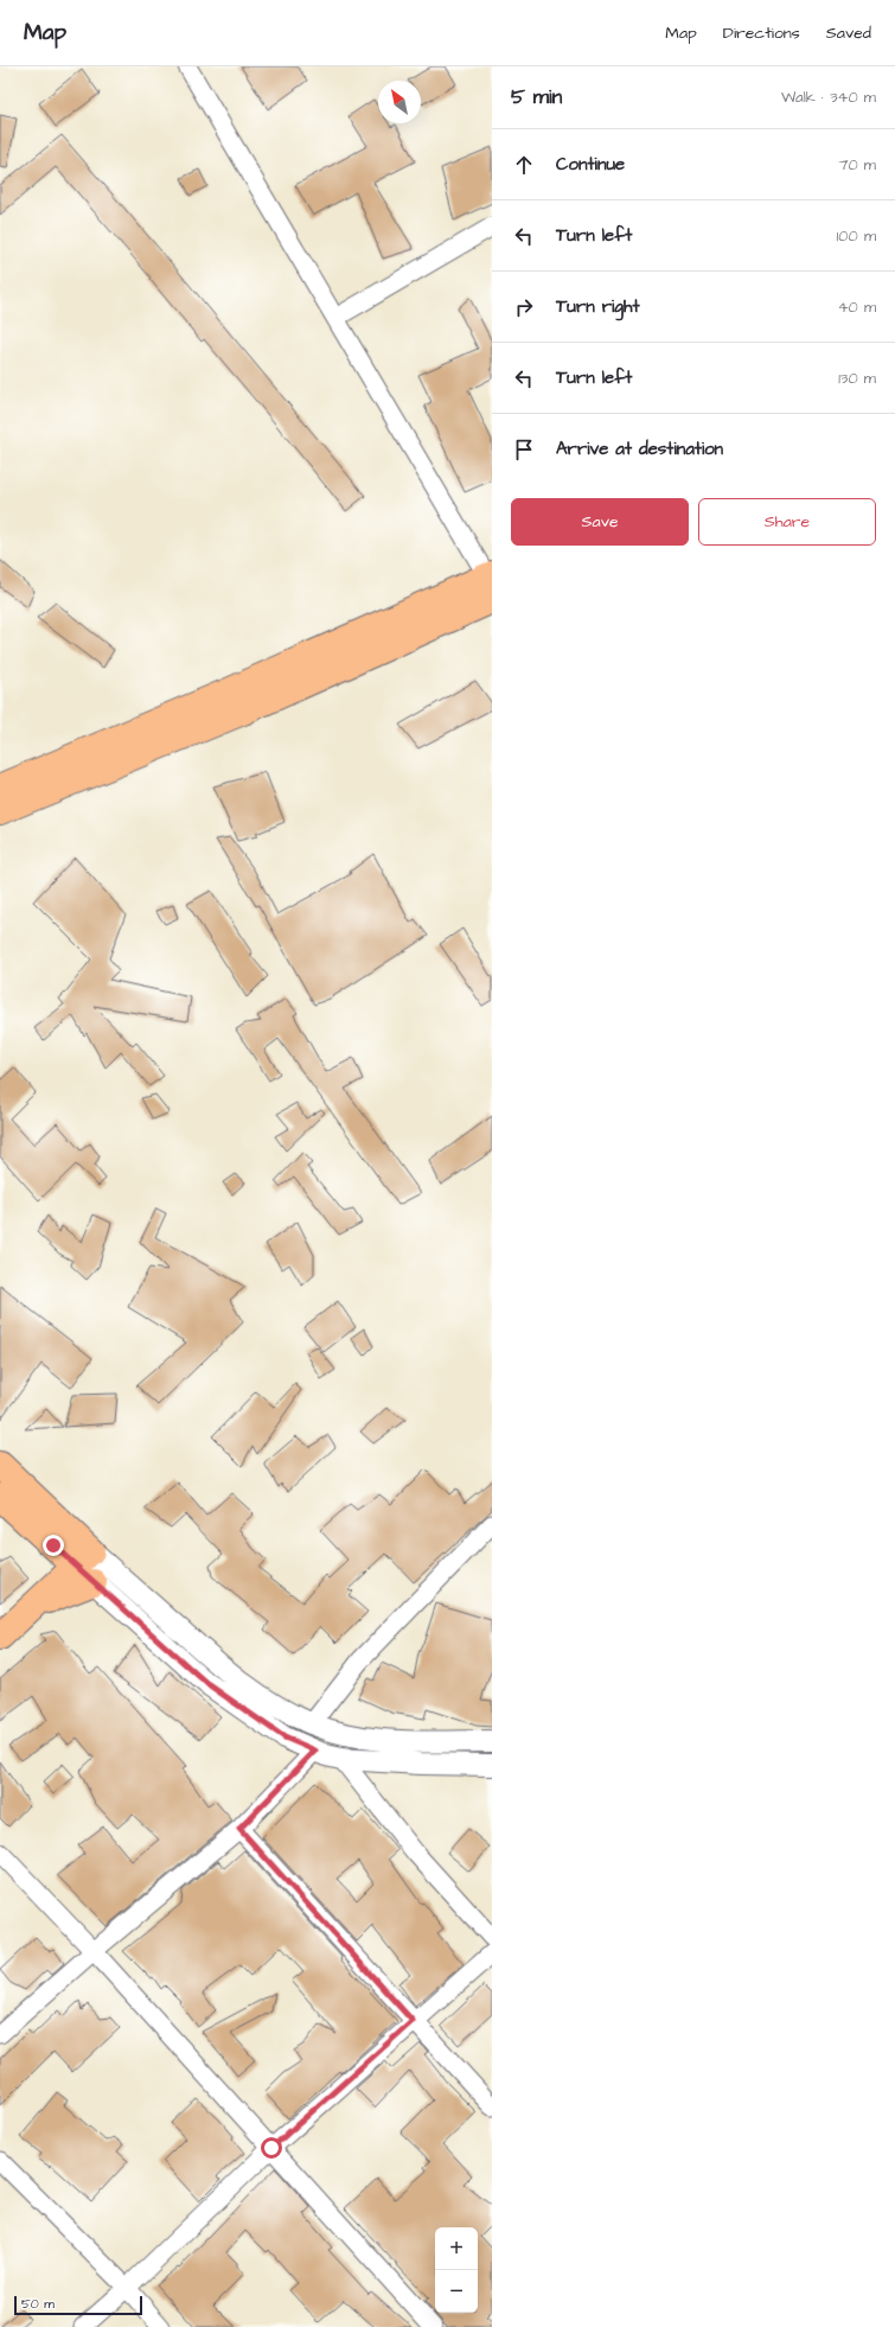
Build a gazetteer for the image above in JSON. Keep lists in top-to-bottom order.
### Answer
{
  "scale_bar": "50 m",
  "north": "top left",
  "page": {
    "header": "Map",
    "nav": ["Map", "Directions", "Saved"],
    "heading": ["5 min", "Walk · 340 m"],
    "list": [
      ["Continue", "70 m"],
      ["Turn left", "100 m"],
      ["Turn right", "40 m"],
      ["Turn left", "130 m"],
      "Arrive at destination"
    ],
    "buttons": ["Save", "Share"],
    "map_buttons": ["+", "−"],
    "scale": "50 m"
  }
}
